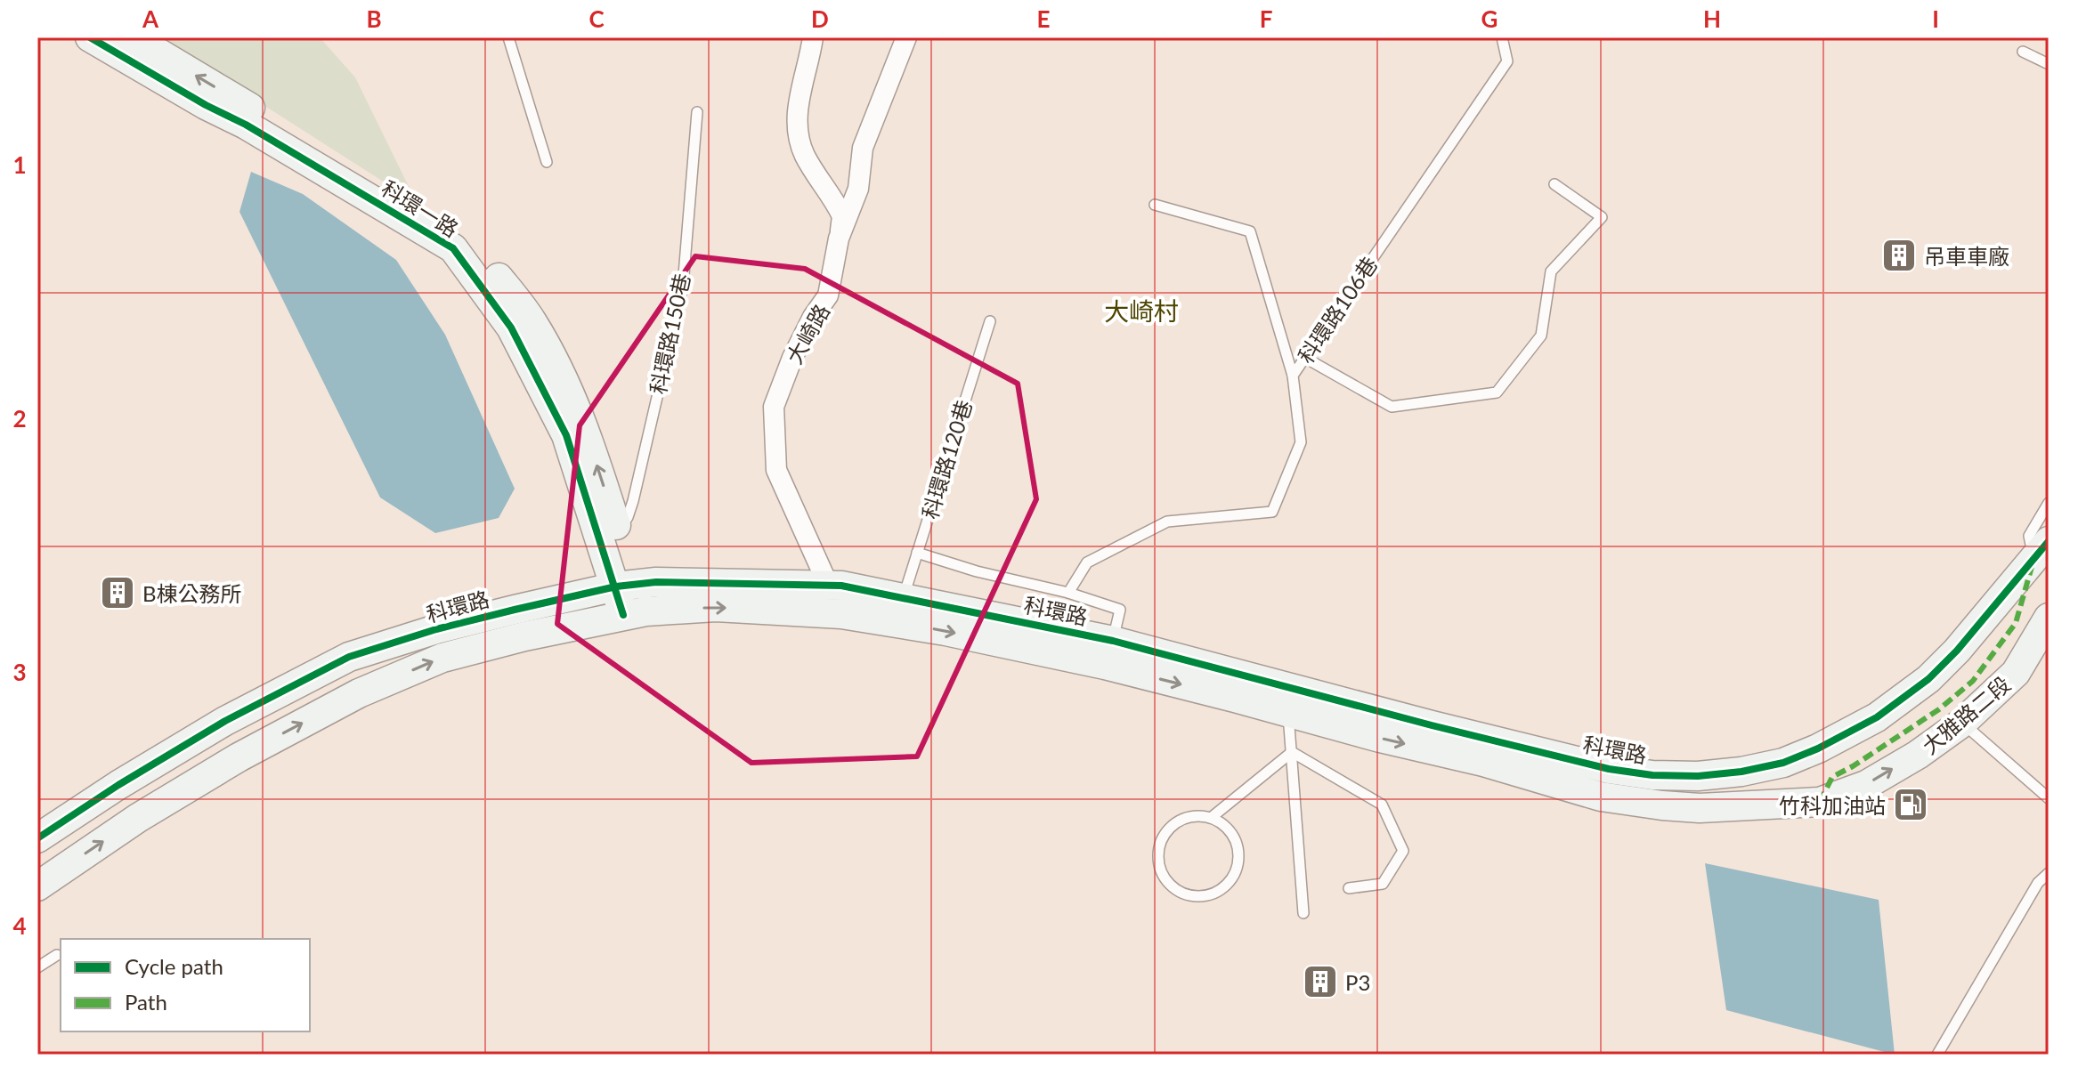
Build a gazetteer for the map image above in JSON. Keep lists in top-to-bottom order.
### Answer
{
  "streets": {
    "street": [
      "科環一路",
      "大崎路",
      "科環路",
      "大雅路二段"
    ],
    "lane": ["科環路106巷", "科環路150巷", "科環路120巷"]
  },
  "crossings": [
    ["科環一路", "科環路150巷"],
    ["科環一路", "科環路"],
    ["大崎路", "科環路"],
    ["科環路120巷", "科環路"],
    ["科環路", "大雅路二段"]
  ],
  "one_way": ["大雅路二段"],
  "districts": ["大崎村"],
  "places": {
    "building": ["吊車車廠", "B棟公務所", "P3"],
    "fuel station": ["竹科加油站"]
  },
  "legend": ["Cycle path", "Path"],
  "grid": {
    "columns": [
      "A",
      "B",
      "C",
      "D",
      "E",
      "F",
      "G",
      "H",
      "I"
    ],
    "rows": [
      "1",
      "2",
      "3",
      "4"
    ]
  }
}
